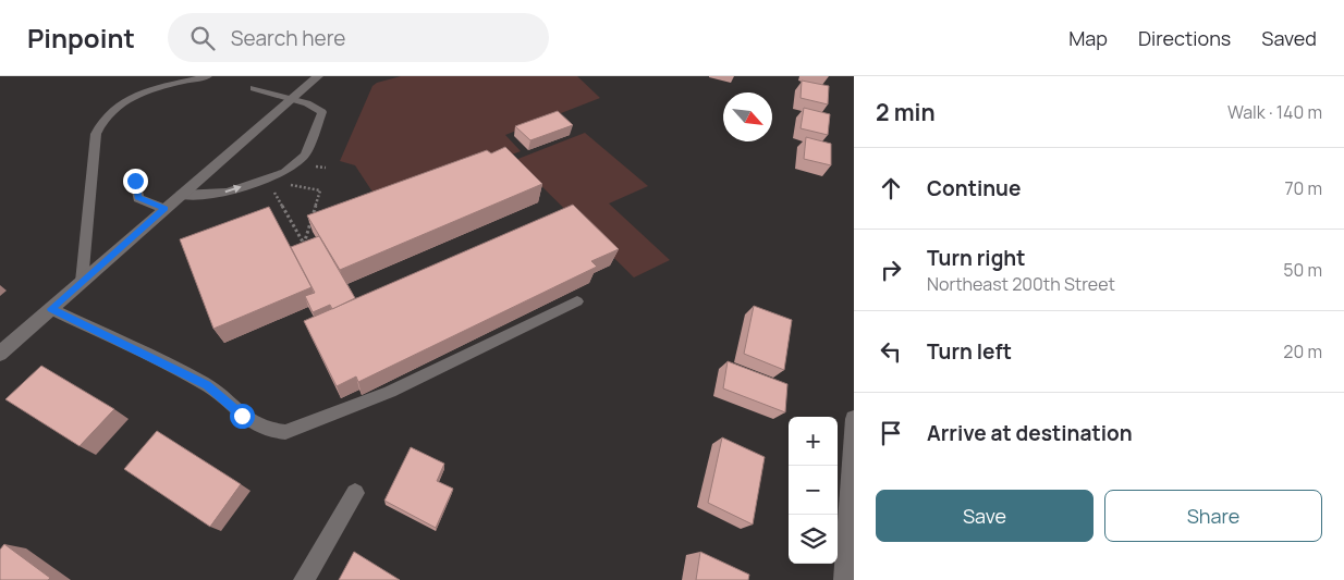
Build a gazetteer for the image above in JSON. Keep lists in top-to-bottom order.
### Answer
{
  "north": "bottom right",
  "page": {
    "header": "Pinpoint",
    "search": "Search here",
    "nav": ["Map", "Directions", "Saved"],
    "heading": ["2 min", "Walk · 140 m"],
    "list": [
      ["Continue", "70 m"],
      ["Turn right", "Northeast 200th Street", "50 m"],
      ["Turn left", "20 m"],
      "Arrive at destination"
    ],
    "map_buttons": ["+", "−"],
    "buttons": ["Save", "Share"]
  }
}
